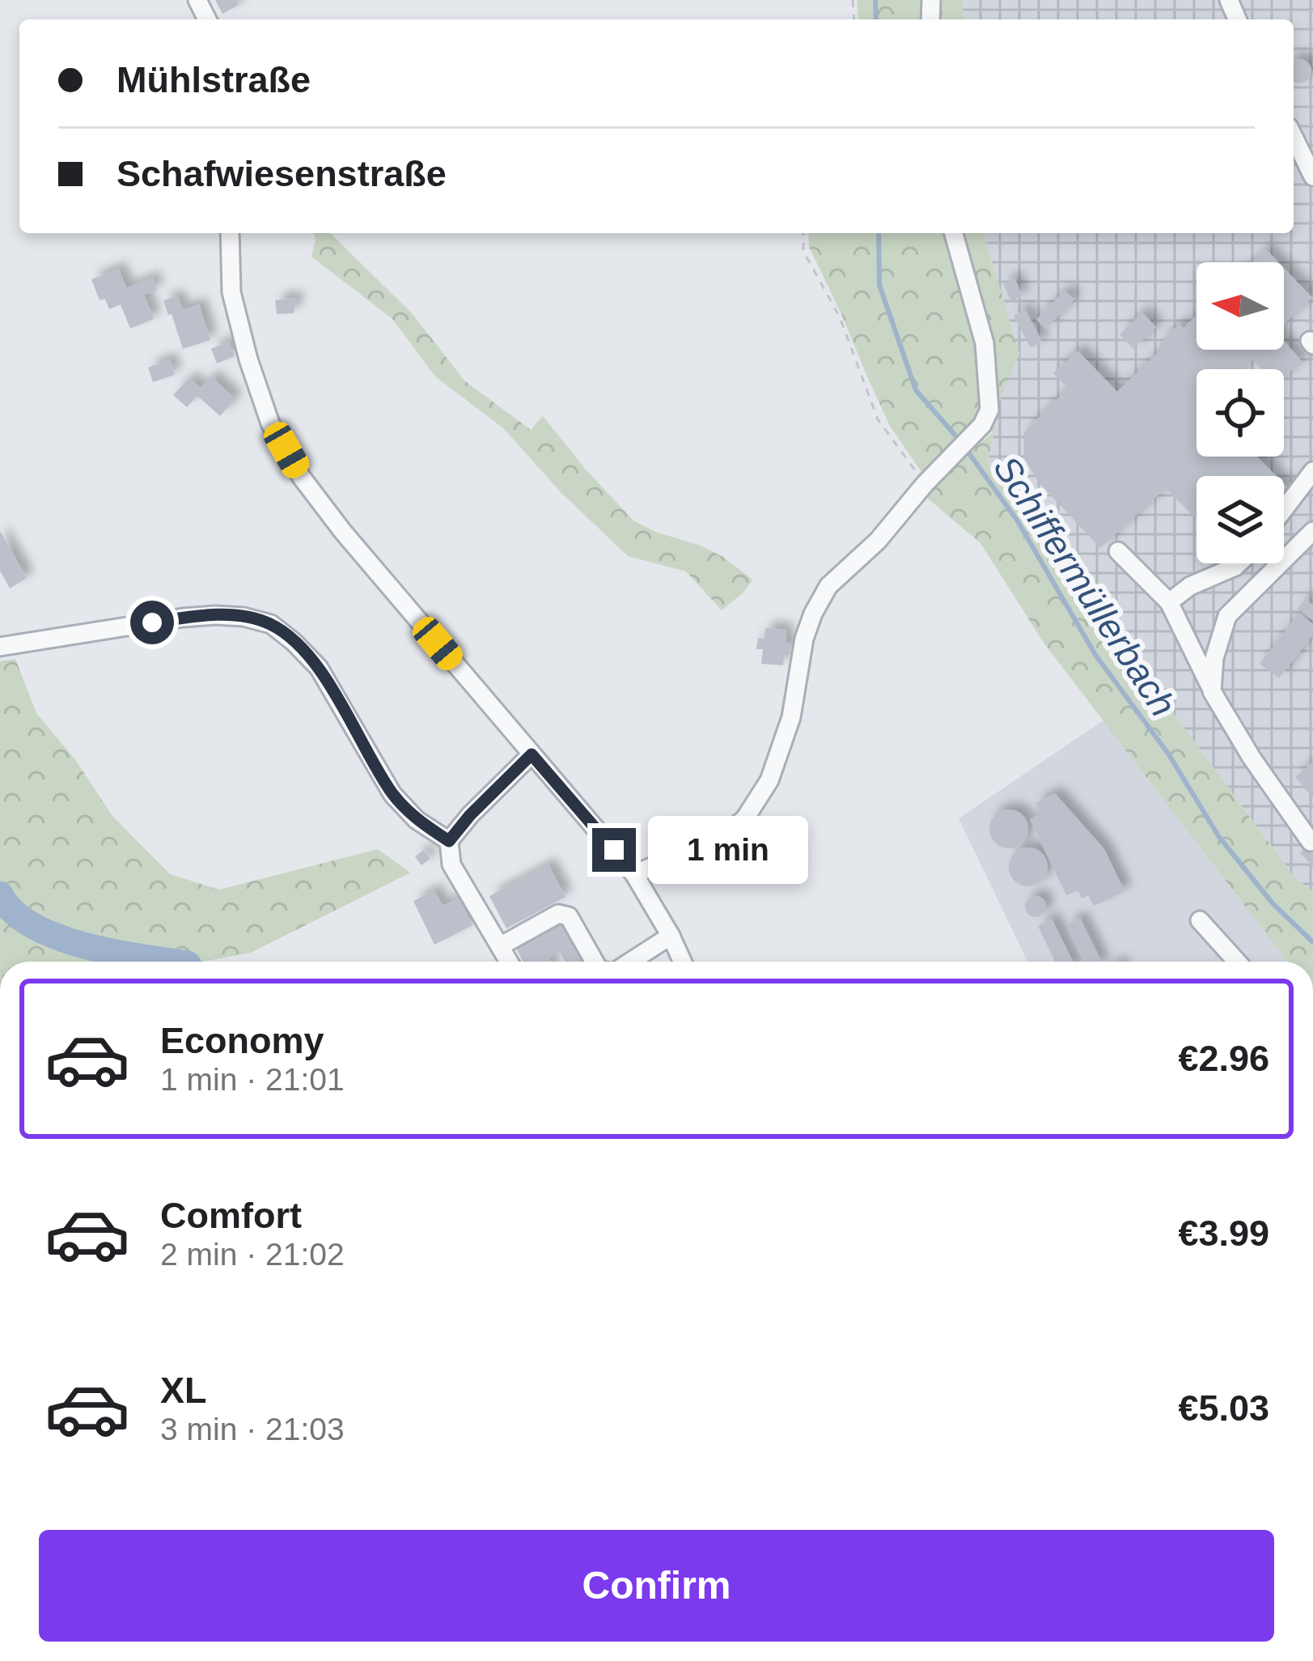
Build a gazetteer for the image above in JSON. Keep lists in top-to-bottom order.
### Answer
{
  "water": ["Schiffermüllerbach"],
  "north": "left",
  "page": {
    "banner": ["Mühlstraße", "Schafwiesenstraße"],
    "bubble": "1 min",
    "list": [
      {
        "name": "Economy",
        "note": "1 min · 21:01",
        "value": "€2.96"
      },
      {
        "name": "Comfort",
        "note": "2 min · 21:02",
        "value": "€3.99"
      },
      {
        "name": "XL",
        "note": "3 min · 21:03",
        "value": "€5.03"
      }
    ],
    "buttons": "Confirm"
  }
}
